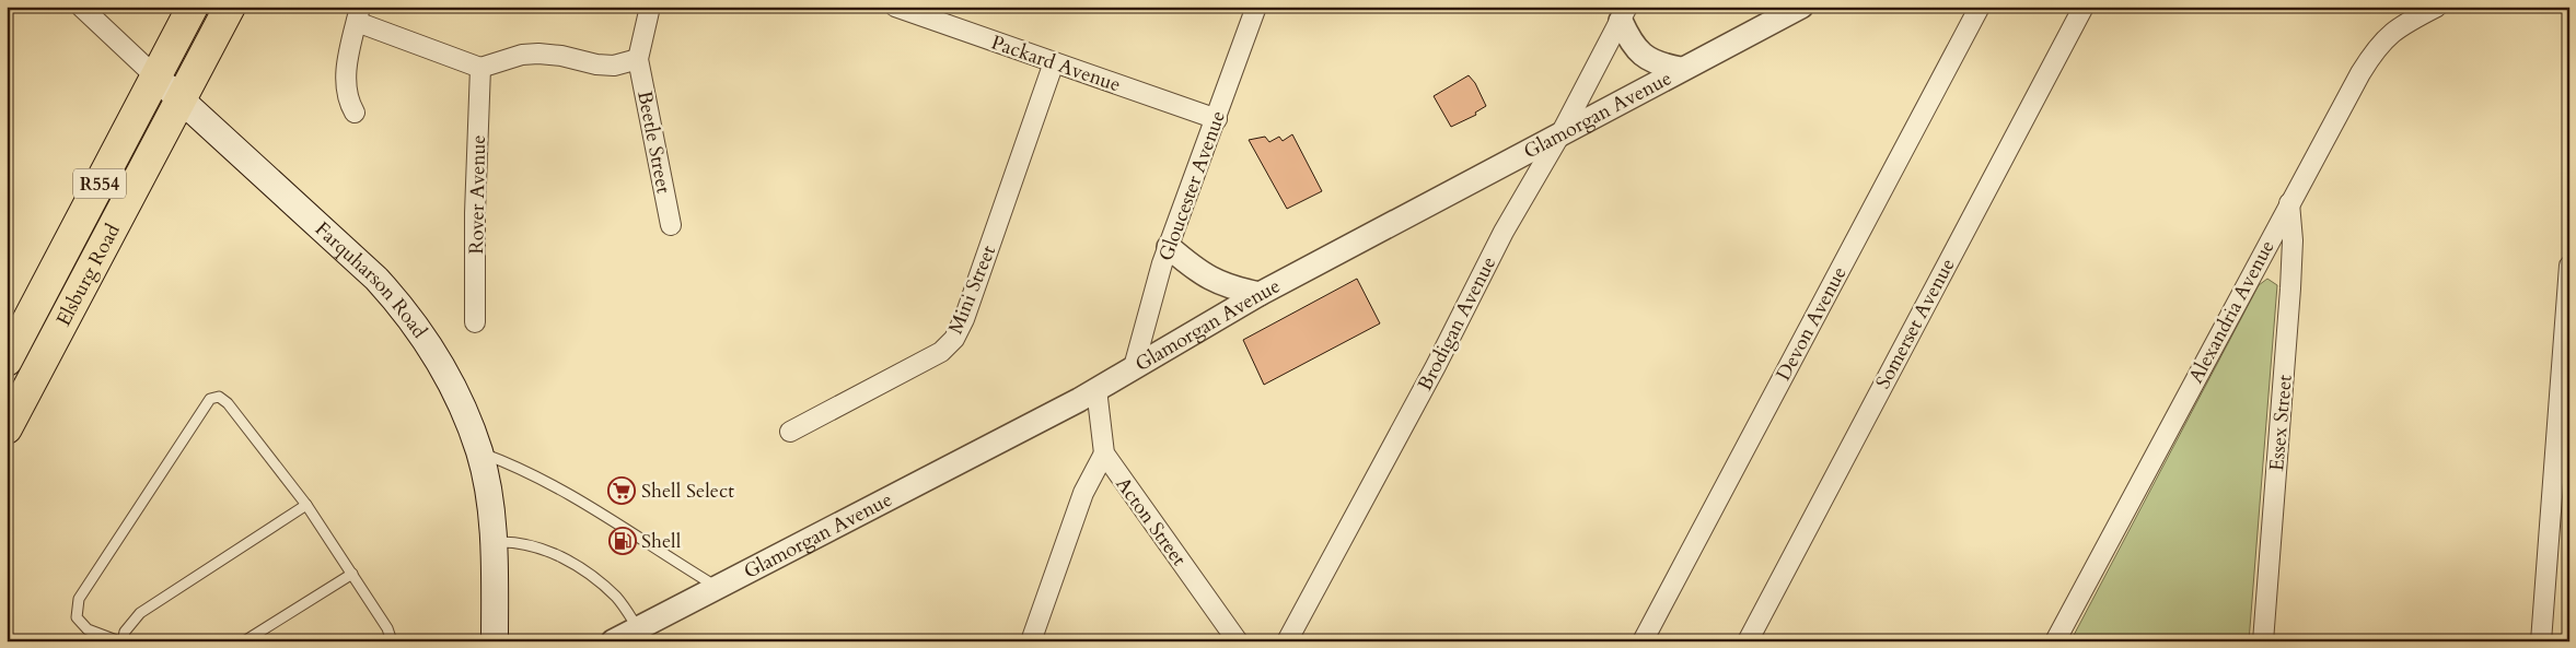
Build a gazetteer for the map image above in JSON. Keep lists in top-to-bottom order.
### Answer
{
  "streets": {
    "main road": ["R554", "Elsburg Road", "Farquharson Road"],
    "street": [
      "Packard Avenue",
      "Glamorgan Avenue",
      "Beetle Street",
      "Gloucester Avenue",
      "Rover Avenue",
      "Mini Street",
      "Alexandria Avenue",
      "Brodigan Avenue",
      "Devon Avenue",
      "Somerset Avenue",
      "Essex Street",
      "Acton Street"
    ]
  },
  "crossings": [
    ["Packard Avenue", "Gloucester Avenue"],
    ["Packard Avenue", "Mini Street"],
    ["Glamorgan Avenue", "Gloucester Avenue"],
    ["Glamorgan Avenue", "Brodigan Avenue"],
    ["Glamorgan Avenue", "Acton Street"],
    ["Elsburg Road", "Farquharson Road"],
    ["Alexandria Avenue", "Essex Street"]
  ],
  "places": {
    "supermarket": ["Shell Select"],
    "fuel station": ["Shell"]
  }
}
